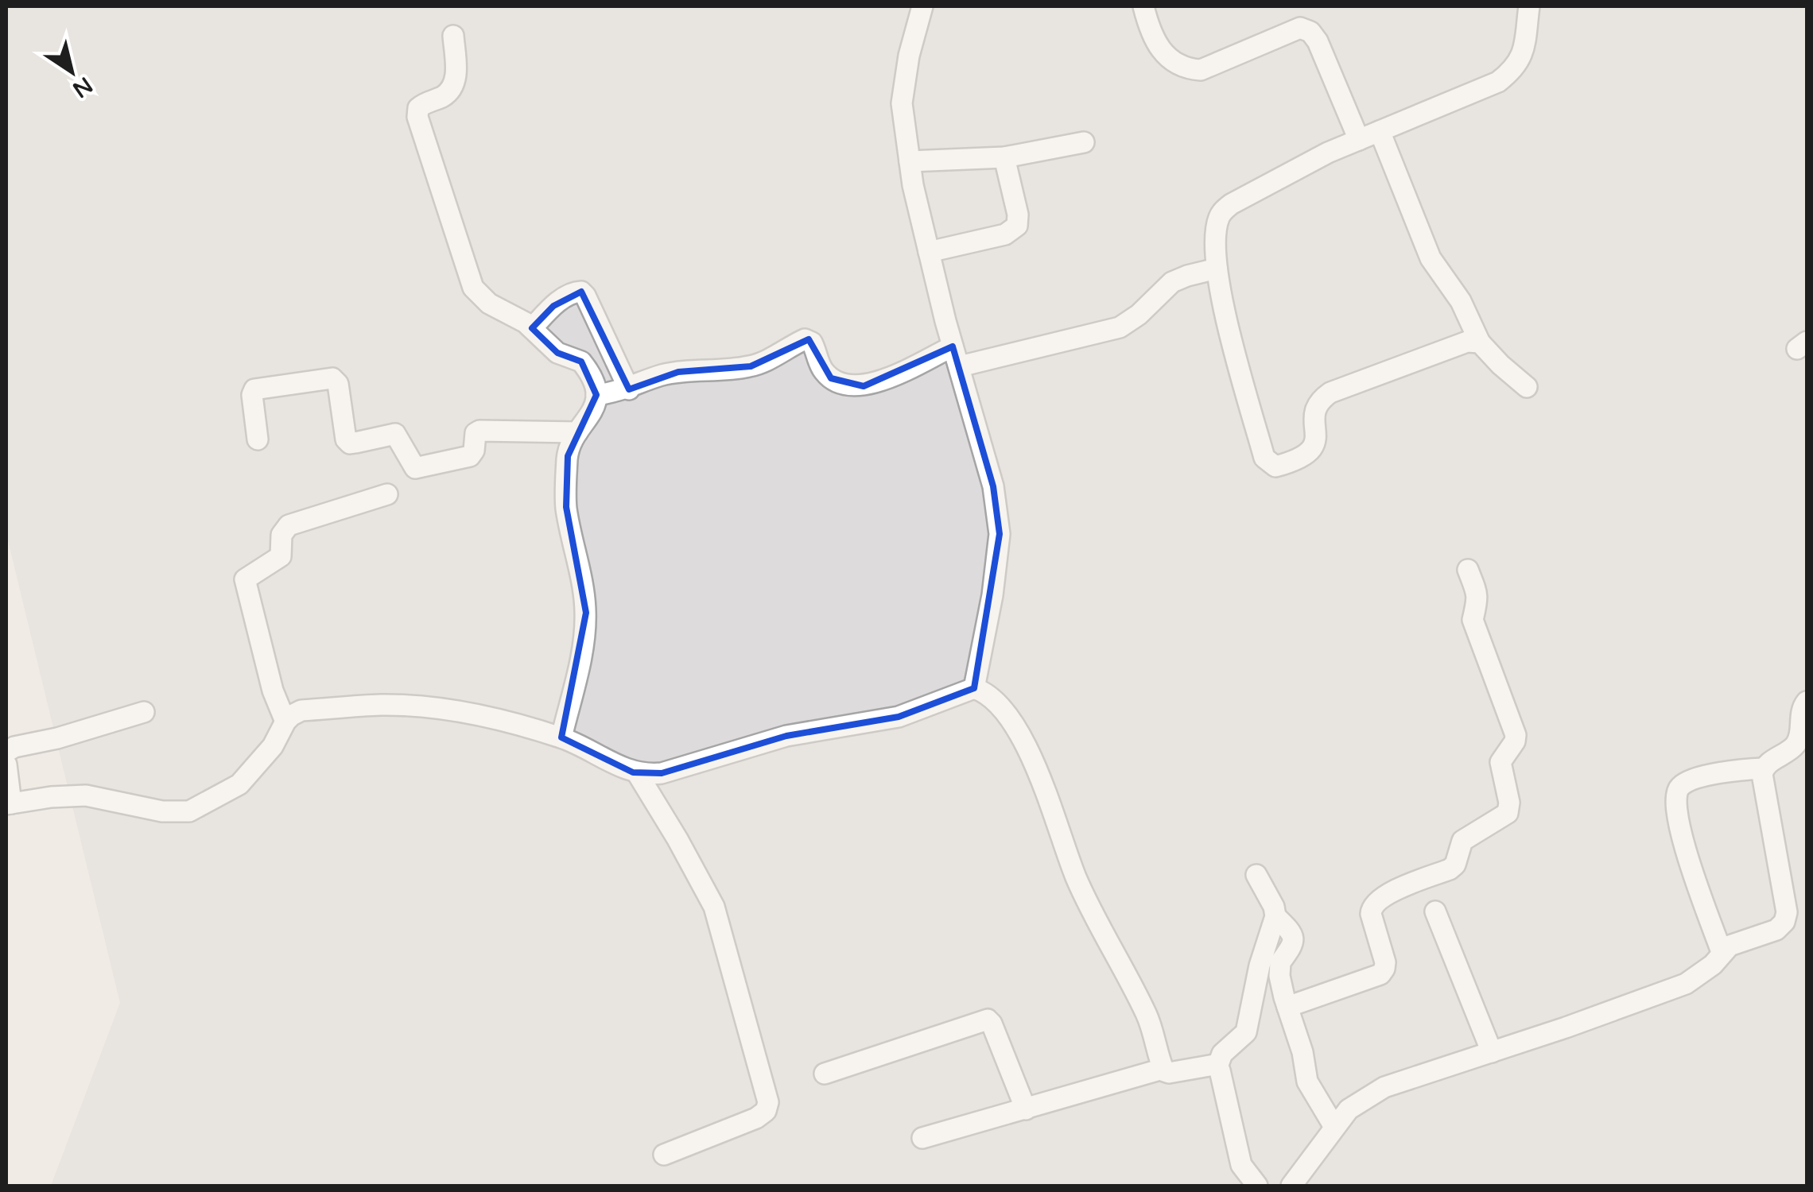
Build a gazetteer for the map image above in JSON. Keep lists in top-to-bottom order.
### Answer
{
  "north": "bottom right"
}
